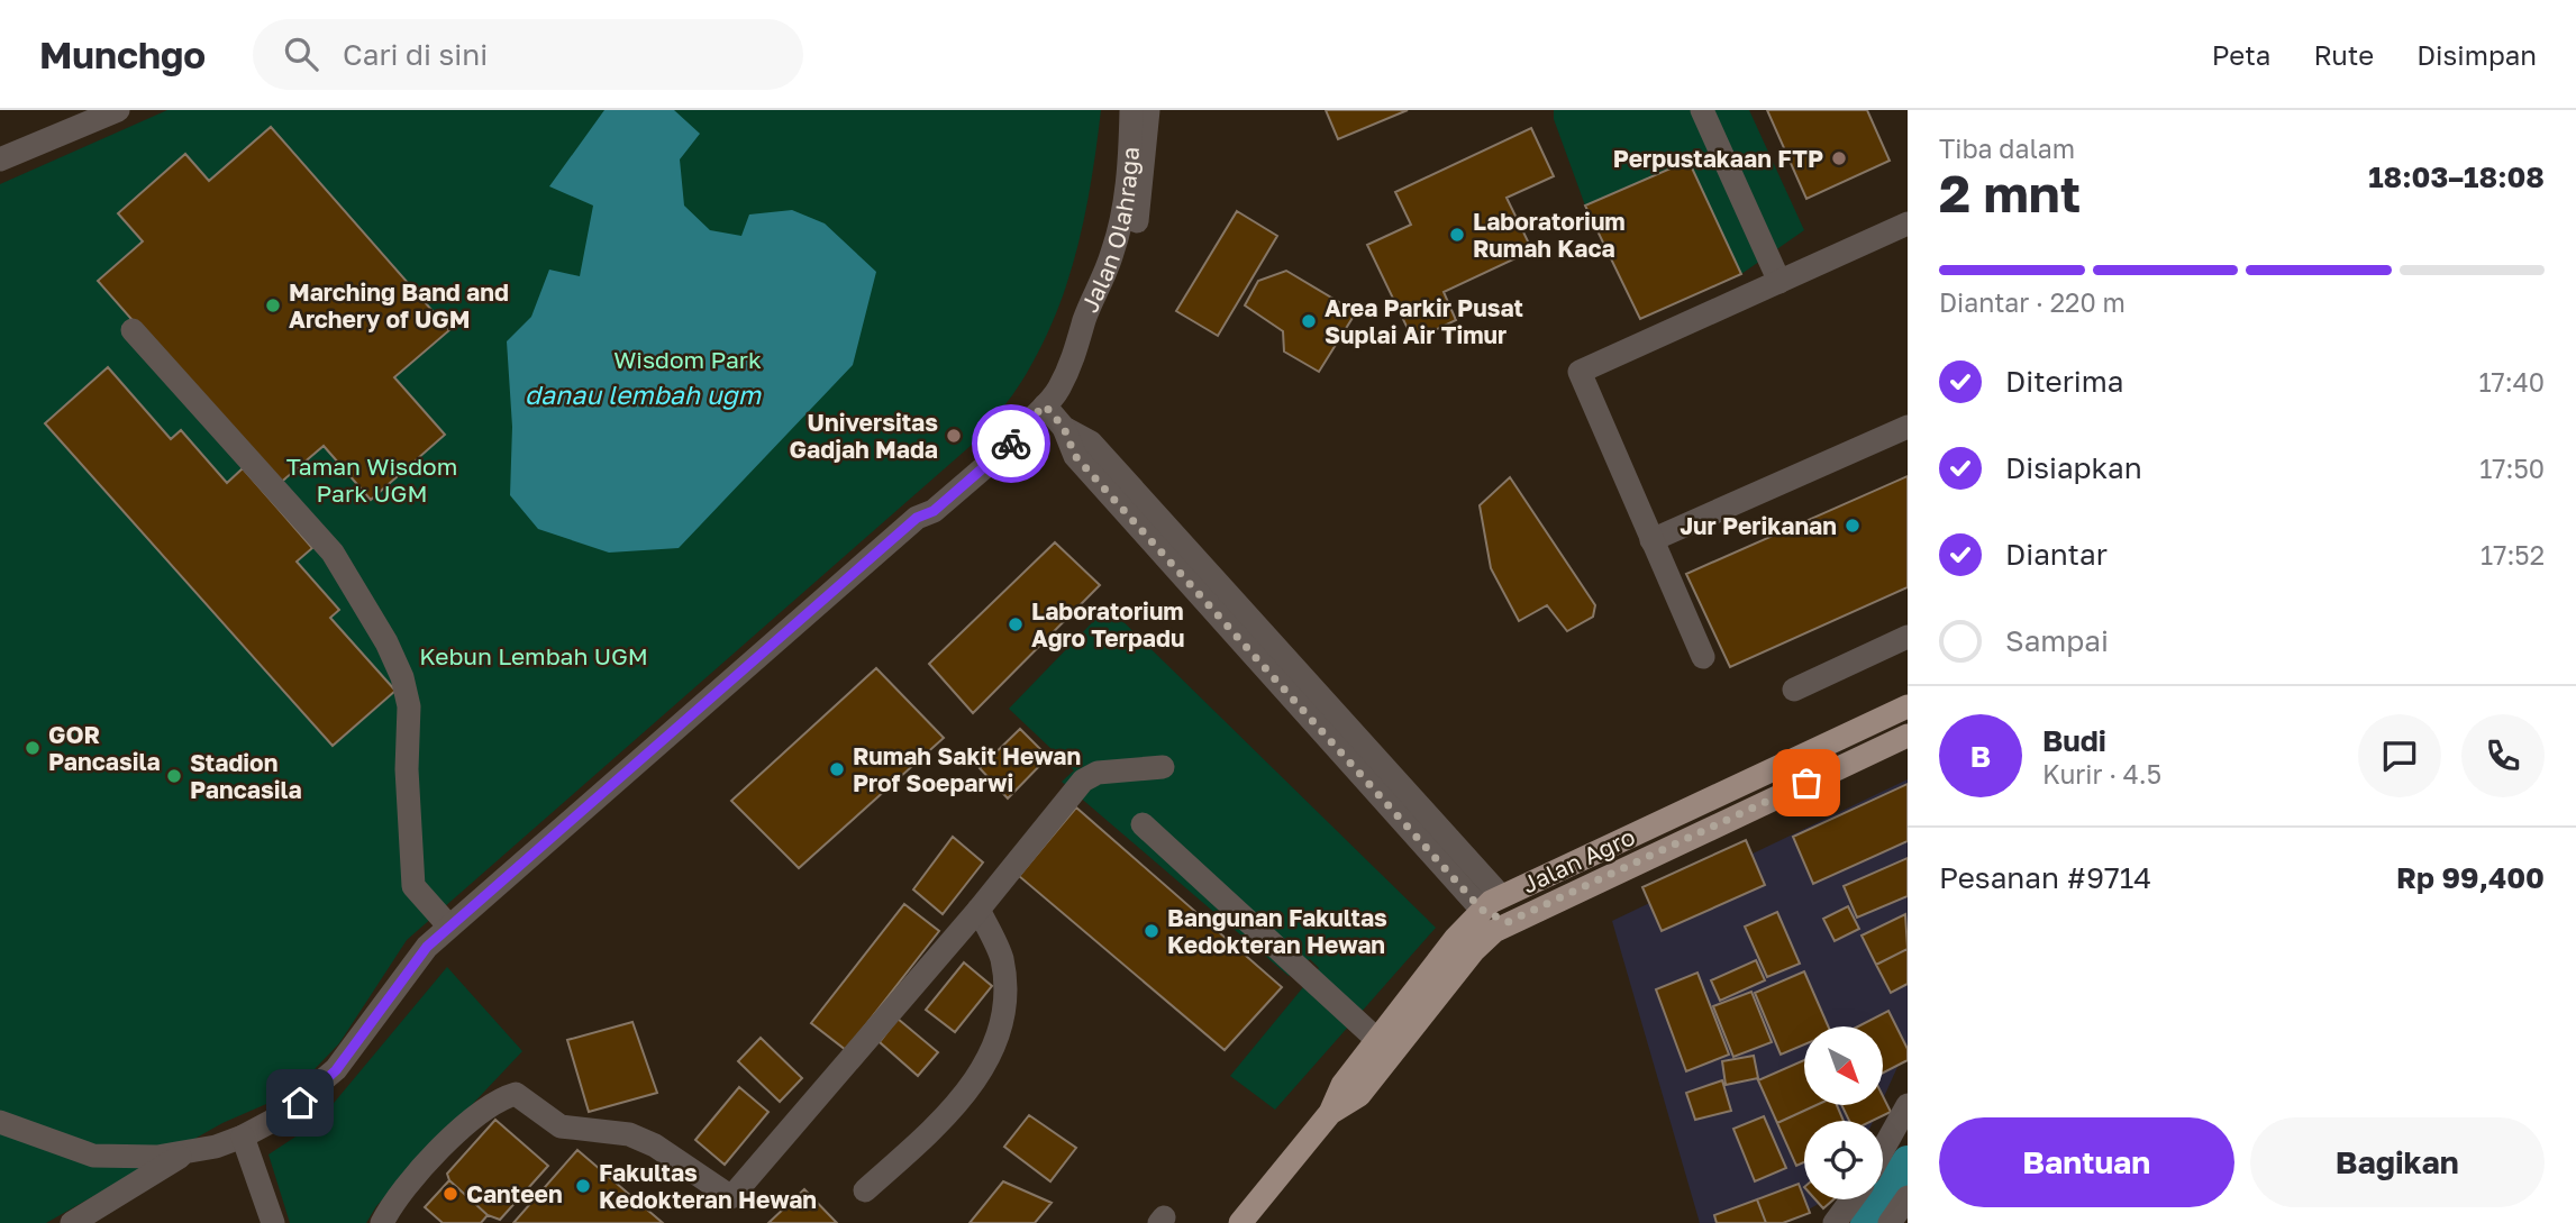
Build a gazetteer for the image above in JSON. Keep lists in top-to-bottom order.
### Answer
{
  "streets": {
    "main road": ["Jalan Agro"],
    "street": ["Jalan Olahraga"]
  },
  "water": ["danau lembah ugm"],
  "parks": ["Wisdom Park", "Taman Wisdom Park UGM", "Kebun Lembah UGM"],
  "places": [
    "Perpustakaan FTP",
    "Laboratorium Rumah Kaca",
    "Marching Band and Archery of UGM",
    "Area Parkir Pusat Suplai Air Timur",
    "Universitas Gadjah Mada",
    "Jur Perikanan",
    "Laboratorium Agro Terpadu",
    "GOR Pancasila",
    "Rumah Sakit Hewan Prof Soeparwi",
    "Stadion Pancasila",
    "Bangunan Fakultas Kedokteran Hewan",
    "Fakultas Kedokteran Hewan",
    "Canteen"
  ],
  "north": "bottom right",
  "page": {
    "header": "Munchgo",
    "search": "Cari di sini",
    "nav": ["Peta", "Rute", "Disimpan"],
    "heading": ["2 mnt", "Tiba dalam", "18:03–18:08"],
    "panel": [
      "Budi",
      "Kurir · 4.5",
      "Pesanan #9714",
      "Rp 99,400"
    ],
    "bar": "Diantar · 220 m",
    "list": [
      ["Diterima", "17:40"],
      ["Disiapkan", "17:50"],
      ["Diantar", "17:52"],
      "Sampai"
    ],
    "round": "B",
    "buttons": ["Bantuan", "Bagikan"]
  }
}
